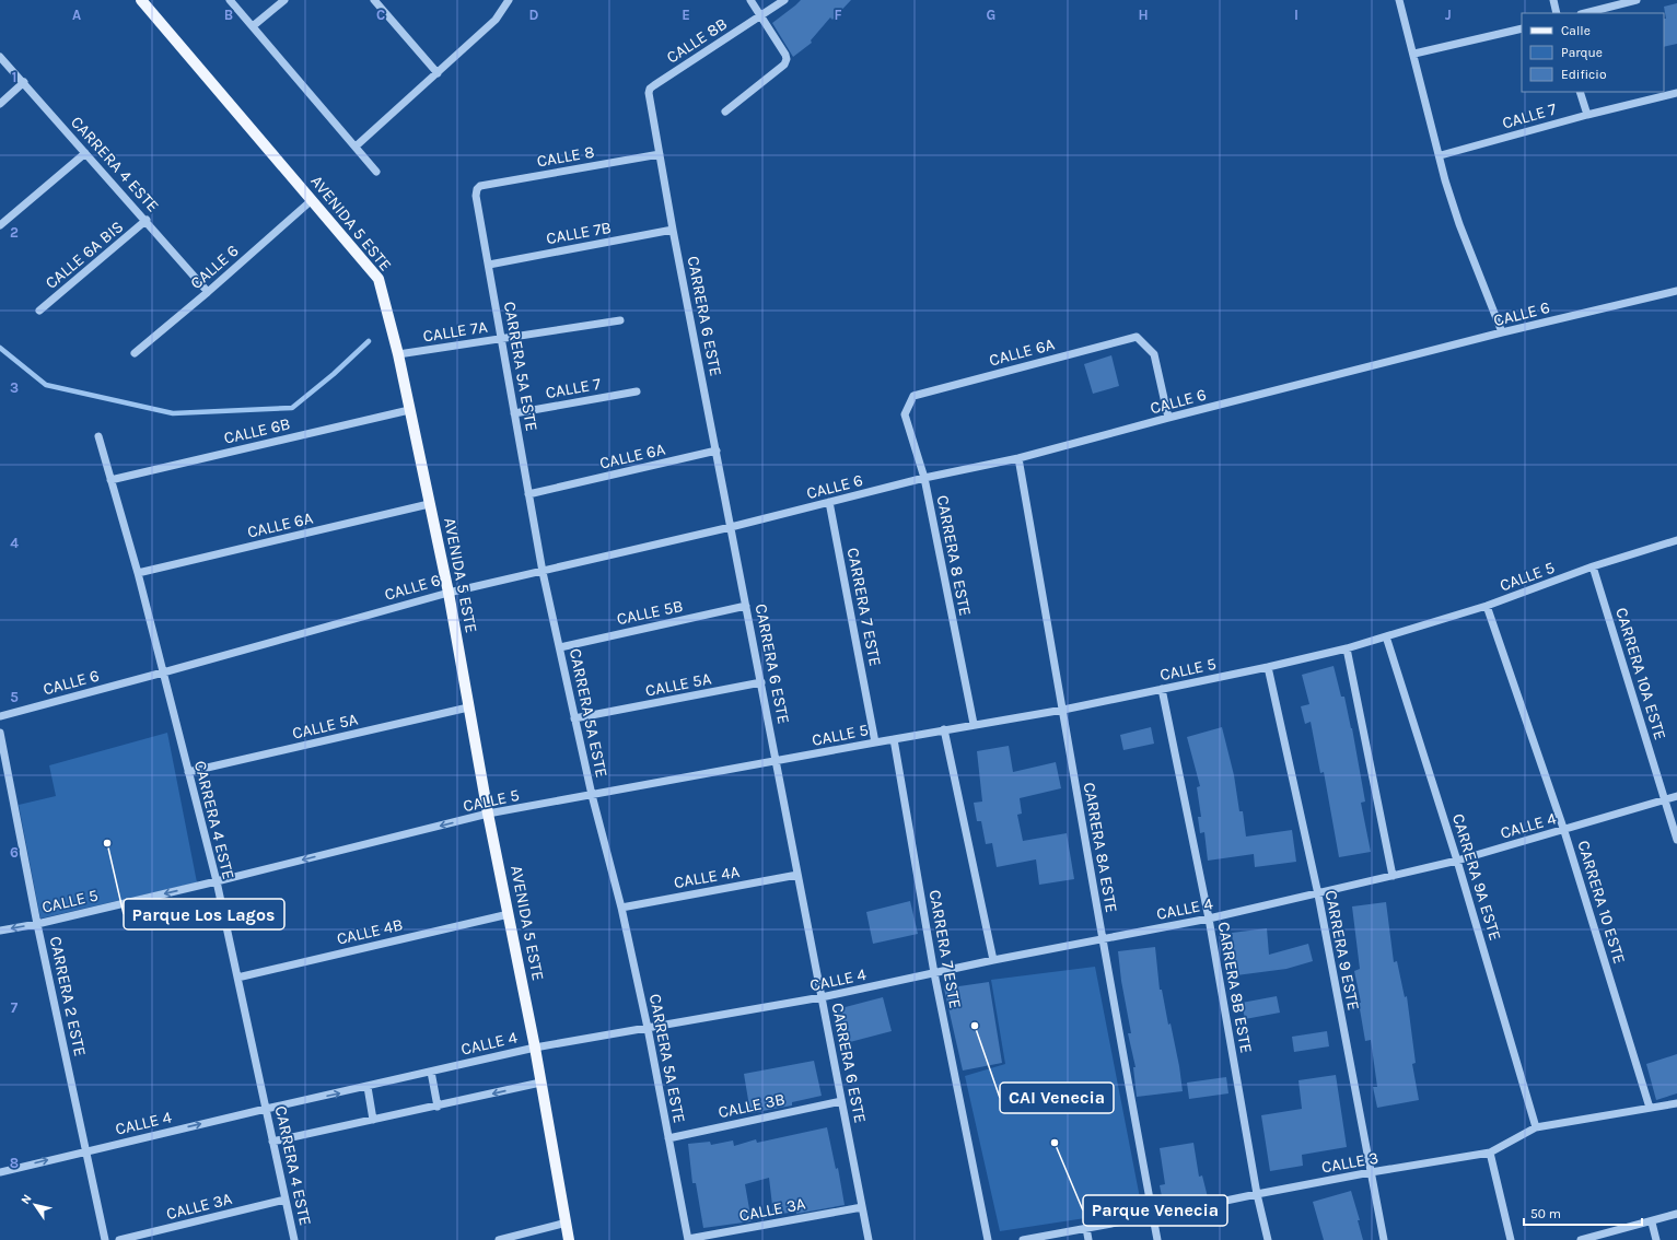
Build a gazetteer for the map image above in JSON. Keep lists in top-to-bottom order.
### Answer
{
  "streets": {
    "main road": ["AVENIDA 5 ESTE"],
    "street": [
      "CALLE 8B",
      "CALLE 7",
      "CALLE 8",
      "CARRERA 4 ESTE",
      "CALLE 7B",
      "CALLE 6A BIS",
      "CALLE 6",
      "CARRERA 6 ESTE",
      "CALLE 7A",
      "CALLE 6A",
      "CARRERA 5A ESTE",
      "CALLE 6B",
      "CARRERA 8 ESTE",
      "CALLE 5",
      "CARRERA 7 ESTE",
      "CALLE 5B",
      "CARRERA 10A ESTE",
      "CALLE 5A",
      "CALLE 4",
      "CARRERA 8A ESTE",
      "CALLE 4A",
      "CARRERA 9A ESTE",
      "CARRERA 10 ESTE",
      "CALLE 4B",
      "CARRERA 9 ESTE",
      "CARRERA 8B ESTE",
      "CARRERA 2 ESTE",
      "CALLE 3B",
      "CALLE 3",
      "CALLE 3A"
    ]
  },
  "crossings": [
    ["CALLE 8B", "CARRERA 6 ESTE"],
    ["CALLE 7", "CARRERA 5A ESTE"],
    ["CALLE 8", "CARRERA 6 ESTE"],
    ["CALLE 8", "CARRERA 5A ESTE"],
    ["CARRERA 4 ESTE", "CALLE 6A BIS"],
    ["CARRERA 4 ESTE", "CALLE 6"],
    ["CARRERA 4 ESTE", "CALLE 6A"],
    ["CARRERA 4 ESTE", "CALLE 6B"],
    ["CARRERA 4 ESTE", "CALLE 5"],
    ["CARRERA 4 ESTE", "CALLE 5A"],
    ["CARRERA 4 ESTE", "CALLE 4"],
    ["CARRERA 4 ESTE", "CALLE 4B"],
    ["CARRERA 4 ESTE", "CALLE 3A"],
    ["AVENIDA 5 ESTE", "CALLE 6"],
    ["AVENIDA 5 ESTE", "CALLE 7A"],
    ["AVENIDA 5 ESTE", "CALLE 6A"],
    ["AVENIDA 5 ESTE", "CALLE 6B"],
    ["AVENIDA 5 ESTE", "CALLE 5"],
    ["AVENIDA 5 ESTE", "CALLE 5A"],
    ["AVENIDA 5 ESTE", "CALLE 4"],
    ["AVENIDA 5 ESTE", "CALLE 4B"],
    ["CALLE 7B", "CARRERA 6 ESTE"],
    ["CALLE 7B", "CARRERA 5A ESTE"],
    ["CALLE 6", "CARRERA 6 ESTE"],
    ["CALLE 6", "CALLE 6A"],
    ["CALLE 6", "CARRERA 5A ESTE"],
    ["CALLE 6", "CARRERA 8 ESTE"],
    ["CALLE 6", "CARRERA 7 ESTE"],
    ["CALLE 6", "CARRERA 8A ESTE"],
    ["CARRERA 6 ESTE", "CALLE 6A"],
    ["CARRERA 6 ESTE", "CALLE 5"],
    ["CARRERA 6 ESTE", "CALLE 5B"],
    ["CARRERA 6 ESTE", "CALLE 5A"],
    ["CARRERA 6 ESTE", "CALLE 4"],
    ["CARRERA 6 ESTE", "CALLE 4A"],
    ["CARRERA 6 ESTE", "CALLE 3B"],
    ["CARRERA 6 ESTE", "CALLE 3A"],
    ["CALLE 7A", "CARRERA 5A ESTE"],
    ["CALLE 6A", "CARRERA 5A ESTE"],
    ["CALLE 6A", "CARRERA 8 ESTE"],
    ["CARRERA 5A ESTE", "CALLE 5"],
    ["CARRERA 5A ESTE", "CALLE 5B"],
    ["CARRERA 5A ESTE", "CALLE 5A"],
    ["CARRERA 5A ESTE", "CALLE 4"],
    ["CARRERA 5A ESTE", "CALLE 4A"],
    ["CARRERA 5A ESTE", "CALLE 3B"],
    ["CARRERA 5A ESTE", "CALLE 3A"],
    ["CARRERA 8 ESTE", "CALLE 5"],
    ["CALLE 5", "CARRERA 7 ESTE"],
    ["CALLE 5", "CARRERA 10A ESTE"],
    ["CALLE 5", "CARRERA 8A ESTE"],
    ["CALLE 5", "CARRERA 9A ESTE"],
    ["CALLE 5", "CARRERA 10 ESTE"],
    ["CALLE 5", "CARRERA 9 ESTE"],
    ["CALLE 5", "CARRERA 8B ESTE"],
    ["CALLE 5", "CARRERA 2 ESTE"],
    ["CARRERA 7 ESTE", "CALLE 4"],
    ["CARRERA 10A ESTE", "CALLE 4"],
    ["CALLE 4", "CARRERA 8A ESTE"],
    ["CALLE 4", "CARRERA 9A ESTE"],
    ["CALLE 4", "CARRERA 10 ESTE"],
    ["CALLE 4", "CARRERA 9 ESTE"],
    ["CALLE 4", "CARRERA 8B ESTE"],
    ["CALLE 4", "CARRERA 2 ESTE"],
    ["CARRERA 8A ESTE", "CALLE 3"],
    ["CARRERA 9A ESTE", "CALLE 3"],
    ["CARRERA 10 ESTE", "CALLE 3"],
    ["CARRERA 9 ESTE", "CALLE 3"],
    ["CARRERA 8B ESTE", "CALLE 3"]
  ],
  "places": ["Parque Los Lagos", "CAI Venecia", "Parque Venecia"],
  "legend": ["Calle", "Parque", "Edificio"],
  "scale_bar": "50 m",
  "north": "top left",
  "grid": {
    "columns": [
      "A",
      "B",
      "C",
      "D",
      "E",
      "F",
      "G",
      "H",
      "I",
      "J"
    ],
    "rows": [
      "1",
      "2",
      "3",
      "4",
      "5",
      "6",
      "7",
      "8"
    ]
  }
}
